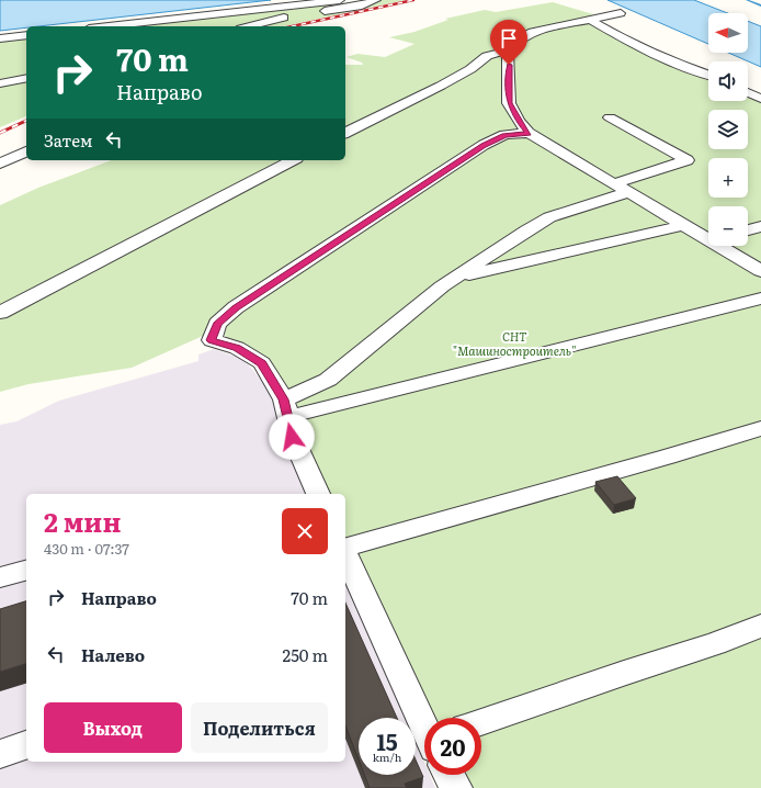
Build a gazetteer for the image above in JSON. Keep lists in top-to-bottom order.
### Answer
{
  "parks": ["СНТ \"Машиностроитель\""],
  "north": "left",
  "page": {
    "map_buttons": ["+", "−"],
    "turn": ["70 m", "Направо"],
    "then": "Затем",
    "heading": ["2 мин", "430 m · 07:37"],
    "list": [
      {
        "name": "Направо",
        "value": "70 m"
      },
      {
        "name": "Налево",
        "value": "250 m"
      }
    ],
    "buttons": ["Выход", "Поделиться"],
    "speed": "15 km/h",
    "limit": "20"
  }
}
